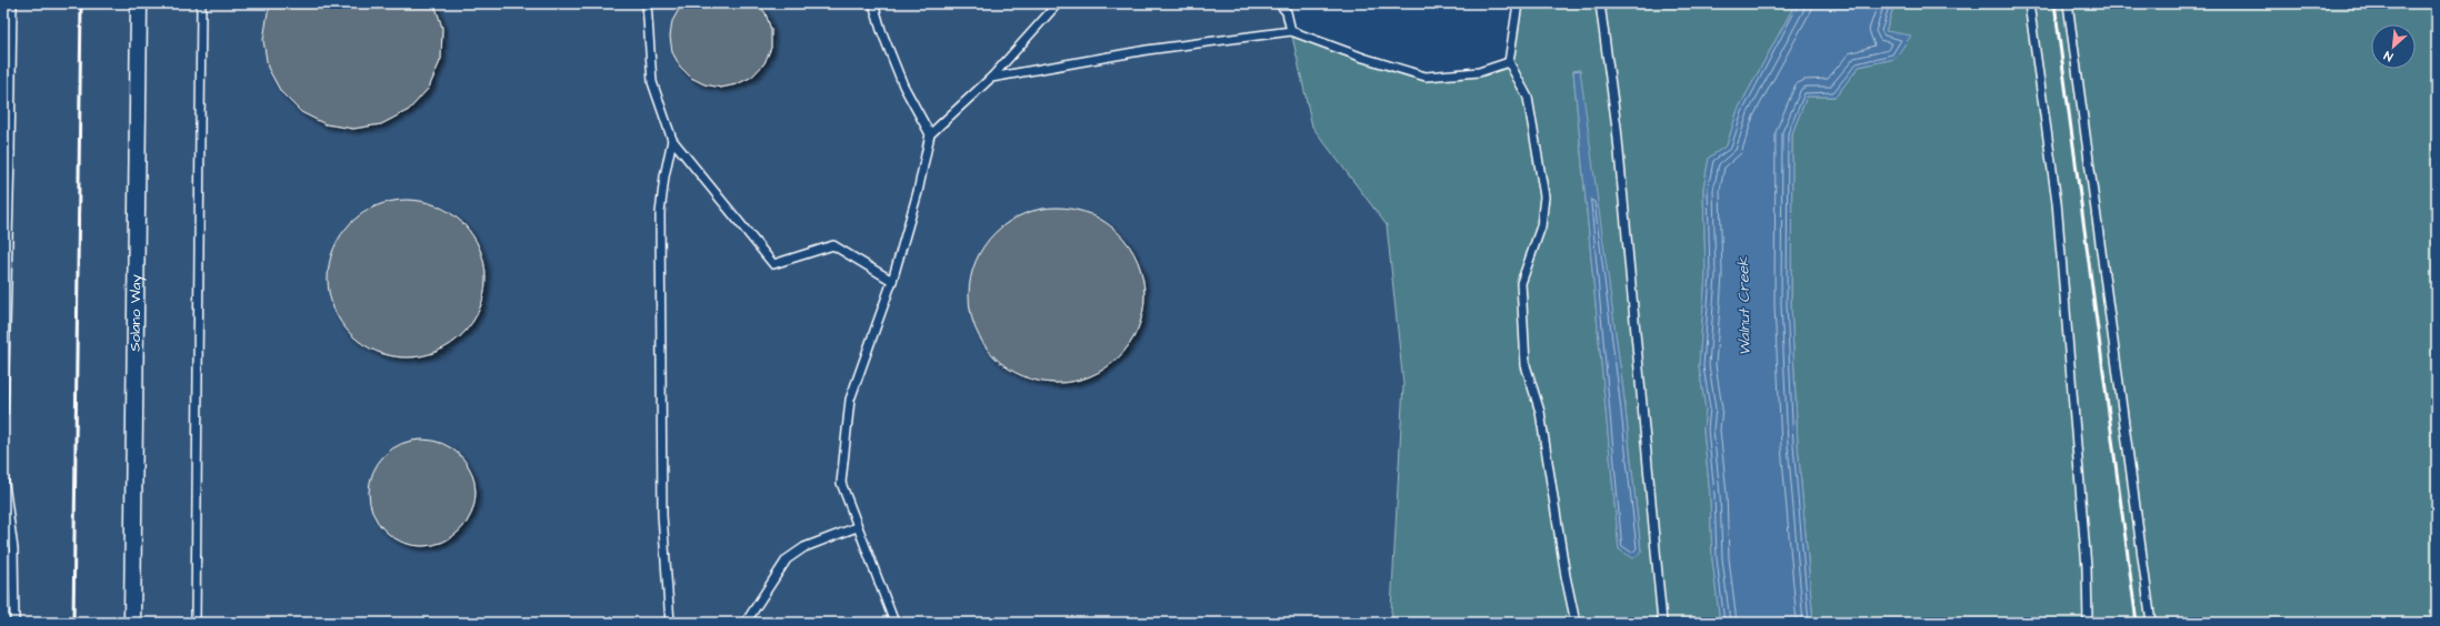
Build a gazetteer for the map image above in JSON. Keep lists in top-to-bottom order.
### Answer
{
  "streets": {
    "street": ["Solano Way"]
  },
  "water": ["Walnut Creek"],
  "north": "bottom left"
}
